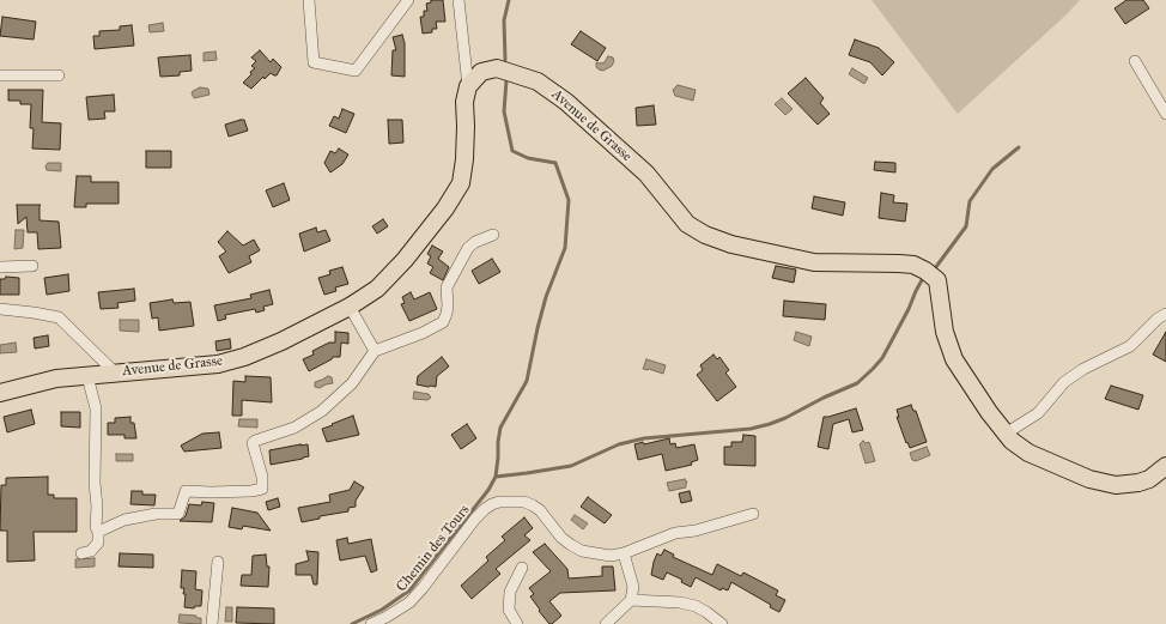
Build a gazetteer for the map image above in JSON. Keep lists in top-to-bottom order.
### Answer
{
  "streets": {
    "main road": ["Avenue de Grasse"],
    "street": ["Chemin des Tours"]
  }
}
